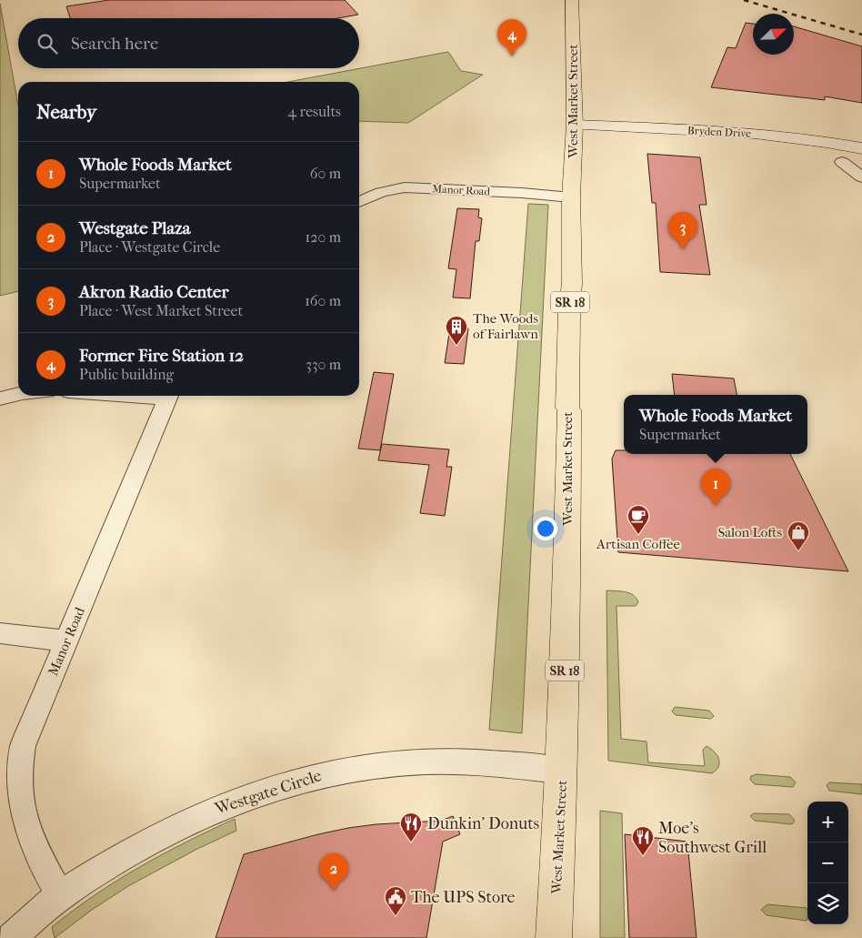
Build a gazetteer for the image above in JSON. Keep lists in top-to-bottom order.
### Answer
{
  "streets": {
    "main road": ["West Market Street", "SR 18"],
    "street": ["Bryden Drive", "Manor Road", "Westgate Circle"]
  },
  "crossings": [
    ["West Market Street", "Bryden Drive"],
    ["West Market Street", "Manor Road"],
    ["West Market Street", "Westgate Circle"],
    ["Manor Road", "Westgate Circle"]
  ],
  "places": {
    "building": ["The Woods of Fairlawn"],
    "cafe": ["Artisan Coffee"],
    "shop": ["Salon Lofts"],
    "restaurant": ["Dunkin' Donuts", "Moe's Southwest Grill"],
    "public building": ["The UPS Store"]
  },
  "north": "top right",
  "page": {
    "search": "Search here",
    "pins": [
      "4",
      "3",
      "1",
      "2"
    ],
    "heading": ["Nearby", "4 results"],
    "list": [
      {
        "mark": "1",
        "name": "Whole Foods Market",
        "note": "Supermarket",
        "value": "60 m"
      },
      {
        "mark": "2",
        "name": "Westgate Plaza",
        "note": "Place · Westgate Circle",
        "value": "120 m"
      },
      {
        "mark": "3",
        "name": "Akron Radio Center",
        "note": "Place · West Market Street",
        "value": "160 m"
      },
      {
        "mark": "4",
        "name": "Former Fire Station 12",
        "note": "Public building",
        "value": "330 m"
      }
    ],
    "popup": ["Whole Foods Market", "Supermarket"],
    "map_buttons": ["+", "−"]
  }
}
